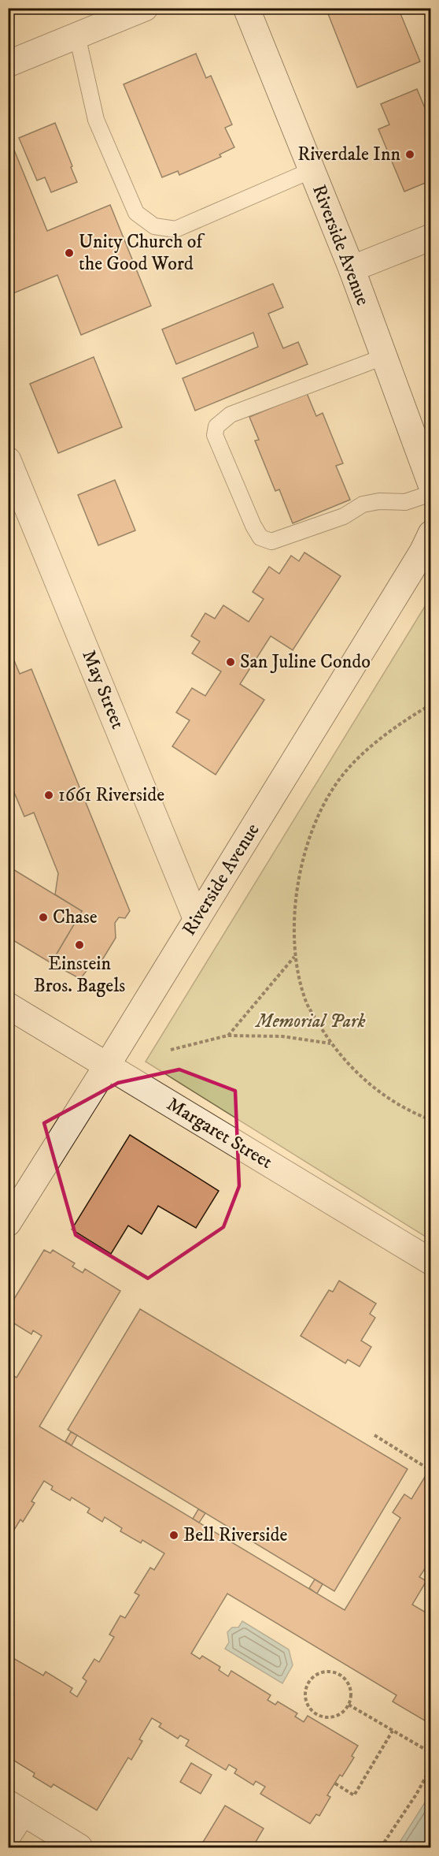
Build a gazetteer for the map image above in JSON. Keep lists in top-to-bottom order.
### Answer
{
  "streets": {
    "main road": ["Riverside Avenue", "May Street", "Margaret Street"]
  },
  "crossings": [
    ["Riverside Avenue", "May Street"],
    ["Riverside Avenue", "Margaret Street"]
  ],
  "parks": ["Memorial Park"],
  "places": [
    "Riverdale Inn",
    "Unity Church of the Good Word",
    "San Juline Condo",
    "1661 Riverside",
    "Chase",
    "Einstein Bros. Bagels",
    "Bell Riverside"
  ]
}
